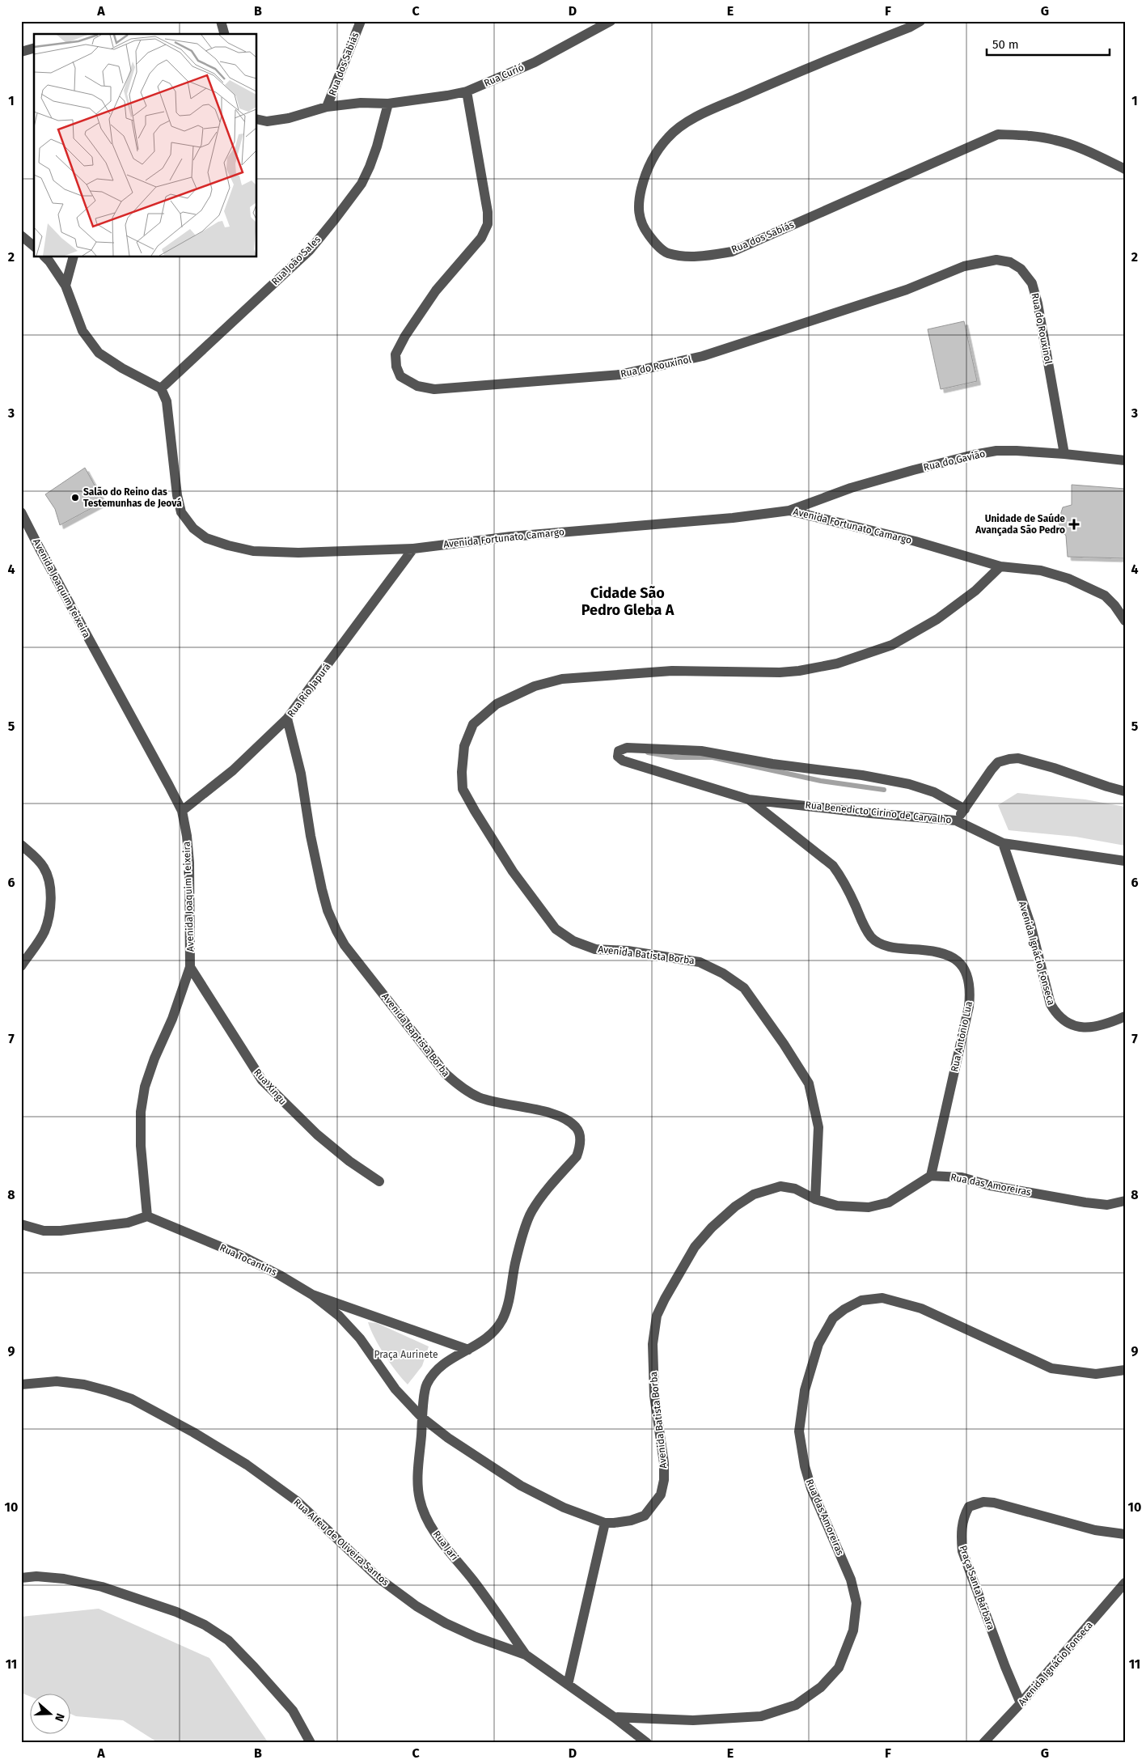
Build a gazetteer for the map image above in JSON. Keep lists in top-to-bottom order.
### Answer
{
  "streets": {
    "street": [
      "Rua dos Sabiás",
      "Rua Curió",
      "Rua João Sales",
      "Rua do Rouxinol",
      "Rua do Gavião",
      "Avenida Fortunato Camargo",
      "Avenida Joaquim Teixeira",
      "Rua Rio Japurá",
      "Rua Benedicto Cirino de Carvalho",
      "Avenida Ignácio Fonseca",
      "Avenida Batista Borba",
      "Avenida Baptista Borba",
      "Rua Antônio Lua",
      "Rua Xingu",
      "Rua das Amoreiras",
      "Rua Tocantins",
      "Rua Alfeu de Oliveira Santos",
      "Rua Jari",
      "Praça Santa Bárbara"
    ]
  },
  "crossings": [
    ["Rua dos Sabiás", "Rua Curió"],
    ["Rua Curió", "Rua João Sales"],
    ["Rua Curió", "Rua do Rouxinol"],
    ["Rua João Sales", "Avenida Fortunato Camargo"],
    ["Rua do Rouxinol", "Rua do Gavião"],
    ["Rua do Gavião", "Avenida Fortunato Camargo"],
    ["Avenida Fortunato Camargo", "Rua Rio Japurá"],
    ["Avenida Fortunato Camargo", "Avenida Batista Borba"],
    ["Avenida Joaquim Teixeira", "Rua Rio Japurá"],
    ["Avenida Joaquim Teixeira", "Rua Xingu"],
    ["Avenida Joaquim Teixeira", "Rua Tocantins"],
    ["Rua Rio Japurá", "Avenida Baptista Borba"],
    ["Rua Benedicto Cirino de Carvalho", "Avenida Ignácio Fonseca"],
    ["Rua Benedicto Cirino de Carvalho", "Rua Antônio Lua"],
    ["Avenida Ignácio Fonseca", "Praça Santa Bárbara"],
    ["Avenida Batista Borba", "Avenida Baptista Borba"],
    ["Avenida Batista Borba", "Rua Jari"],
    ["Avenida Baptista Borba", "Rua Tocantins"],
    ["Avenida Baptista Borba", "Rua Jari"],
    ["Rua Antônio Lua", "Rua das Amoreiras"],
    ["Rua das Amoreiras", "Rua Alfeu de Oliveira Santos"],
    ["Rua Alfeu de Oliveira Santos", "Rua Jari"]
  ],
  "districts": ["Cidade São Pedro Gleba A"],
  "parks": ["Praça Aurinete"],
  "places": {
    "other": ["Salão do Reino das Testemunhas de Jeová"],
    "health": ["Unidade de Saúde Avançada São Pedro"]
  },
  "scale_bar": "50 m",
  "north": "right",
  "grid": {
    "columns": [
      "A",
      "B",
      "C",
      "D",
      "E",
      "F",
      "G"
    ],
    "rows": [
      "1",
      "2",
      "3",
      "4",
      "5",
      "6",
      "7",
      "8",
      "9",
      "10",
      "11"
    ]
  }
}
